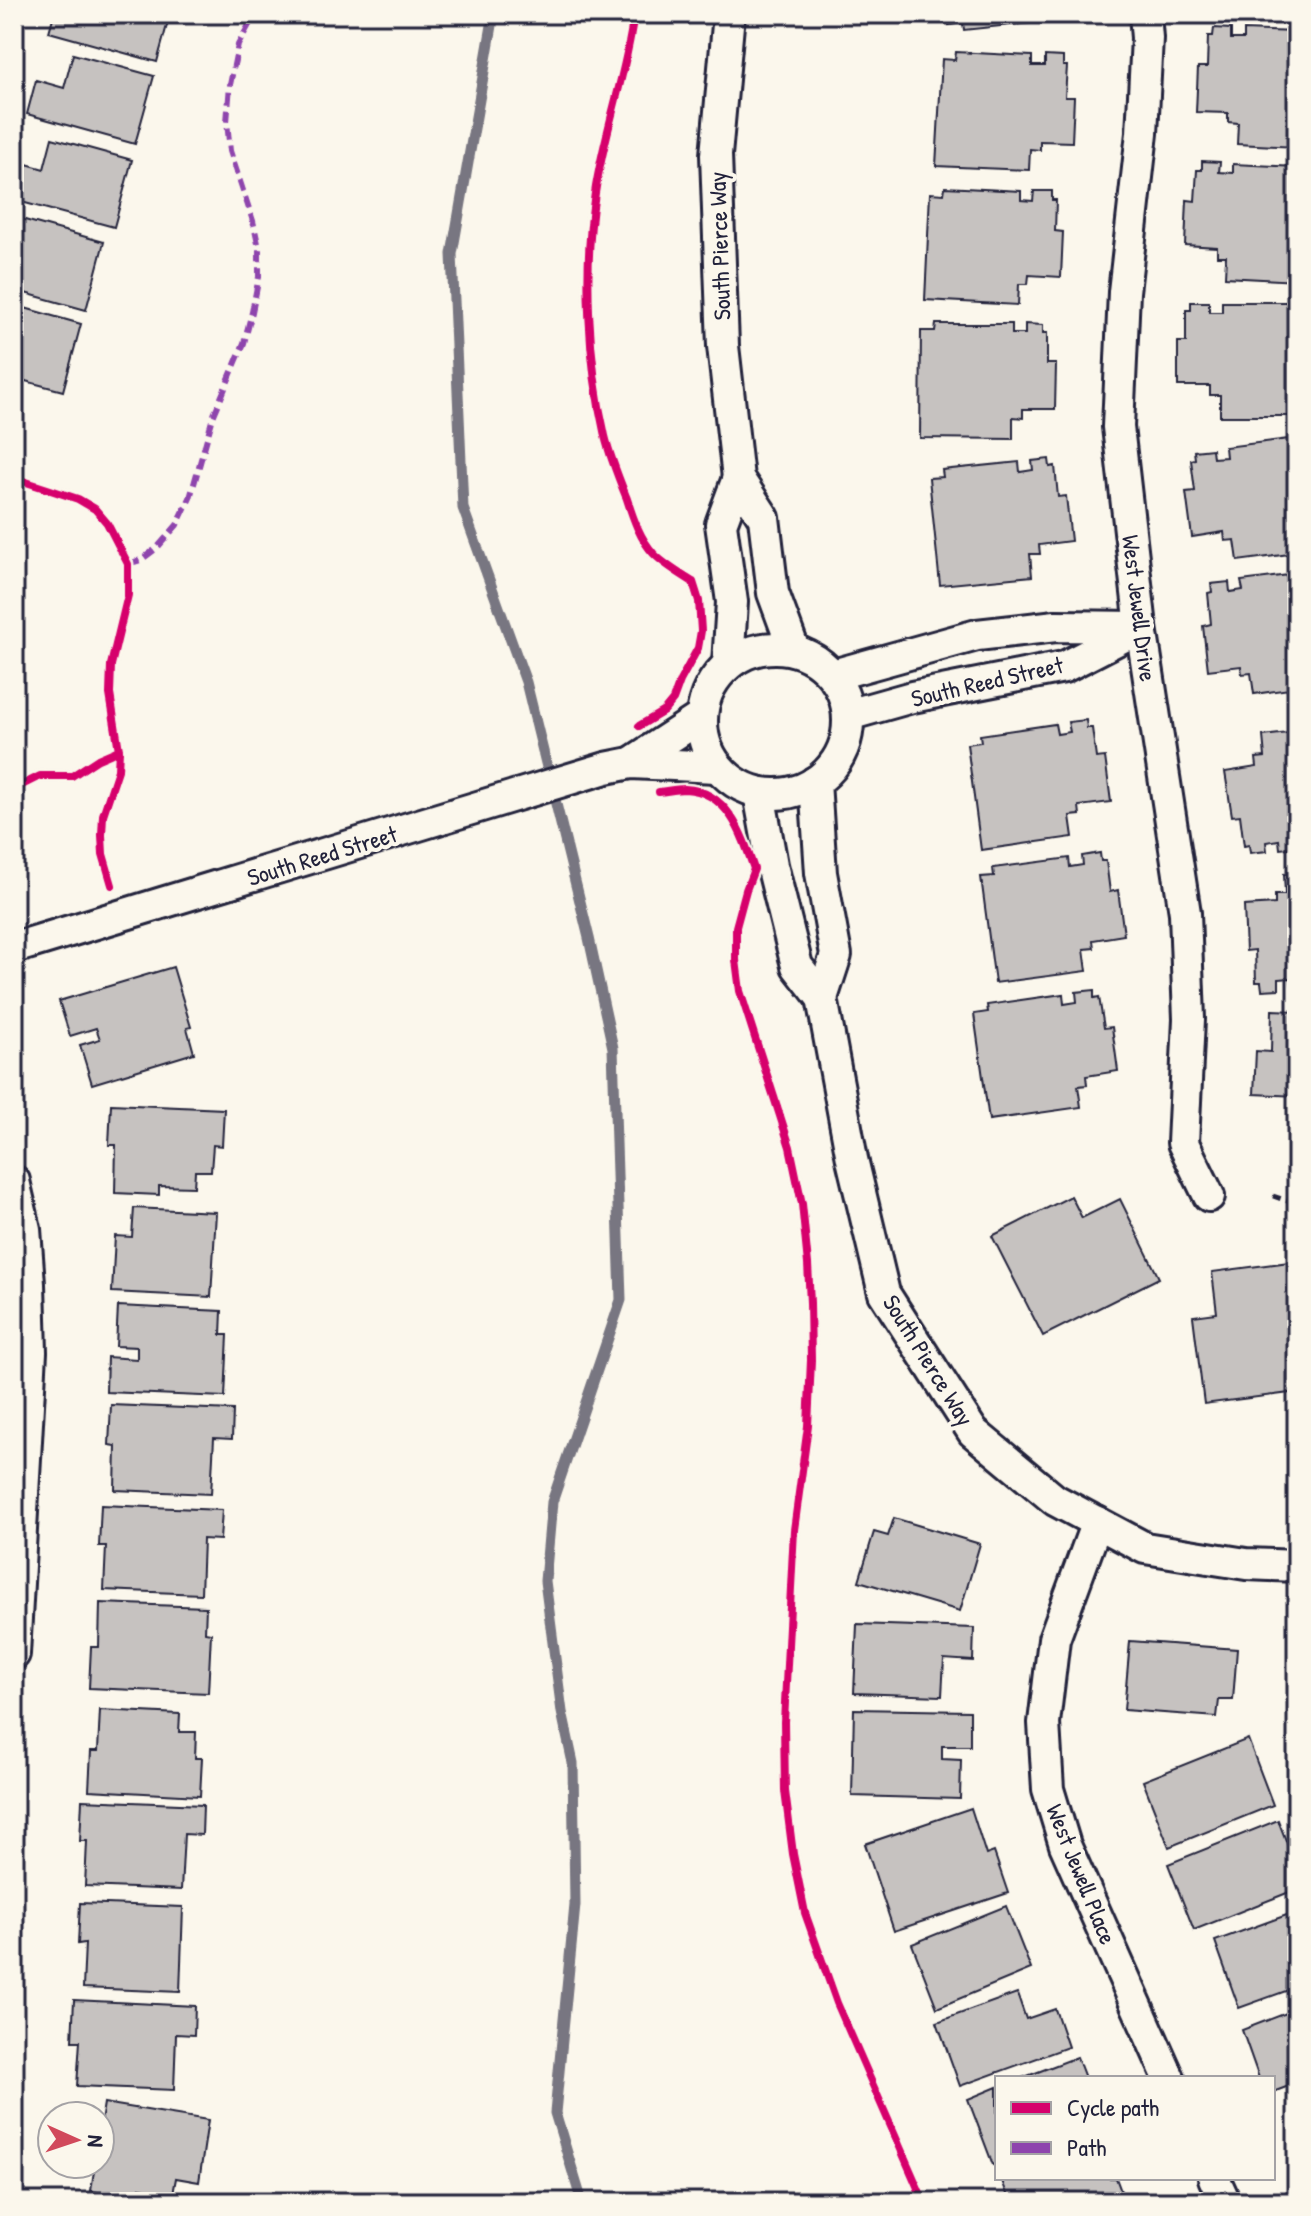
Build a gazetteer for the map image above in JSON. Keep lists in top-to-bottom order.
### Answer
{
  "streets": {
    "street": [
      "South Pierce Way",
      "West Jewell Drive",
      "South Reed Street",
      "West Jewell Place"
    ]
  },
  "crossings": [
    ["South Pierce Way", "South Reed Street"],
    ["South Pierce Way", "West Jewell Place"],
    ["West Jewell Drive", "South Reed Street"]
  ],
  "legend": ["Cycle path", "Path"],
  "north": "right"
}
